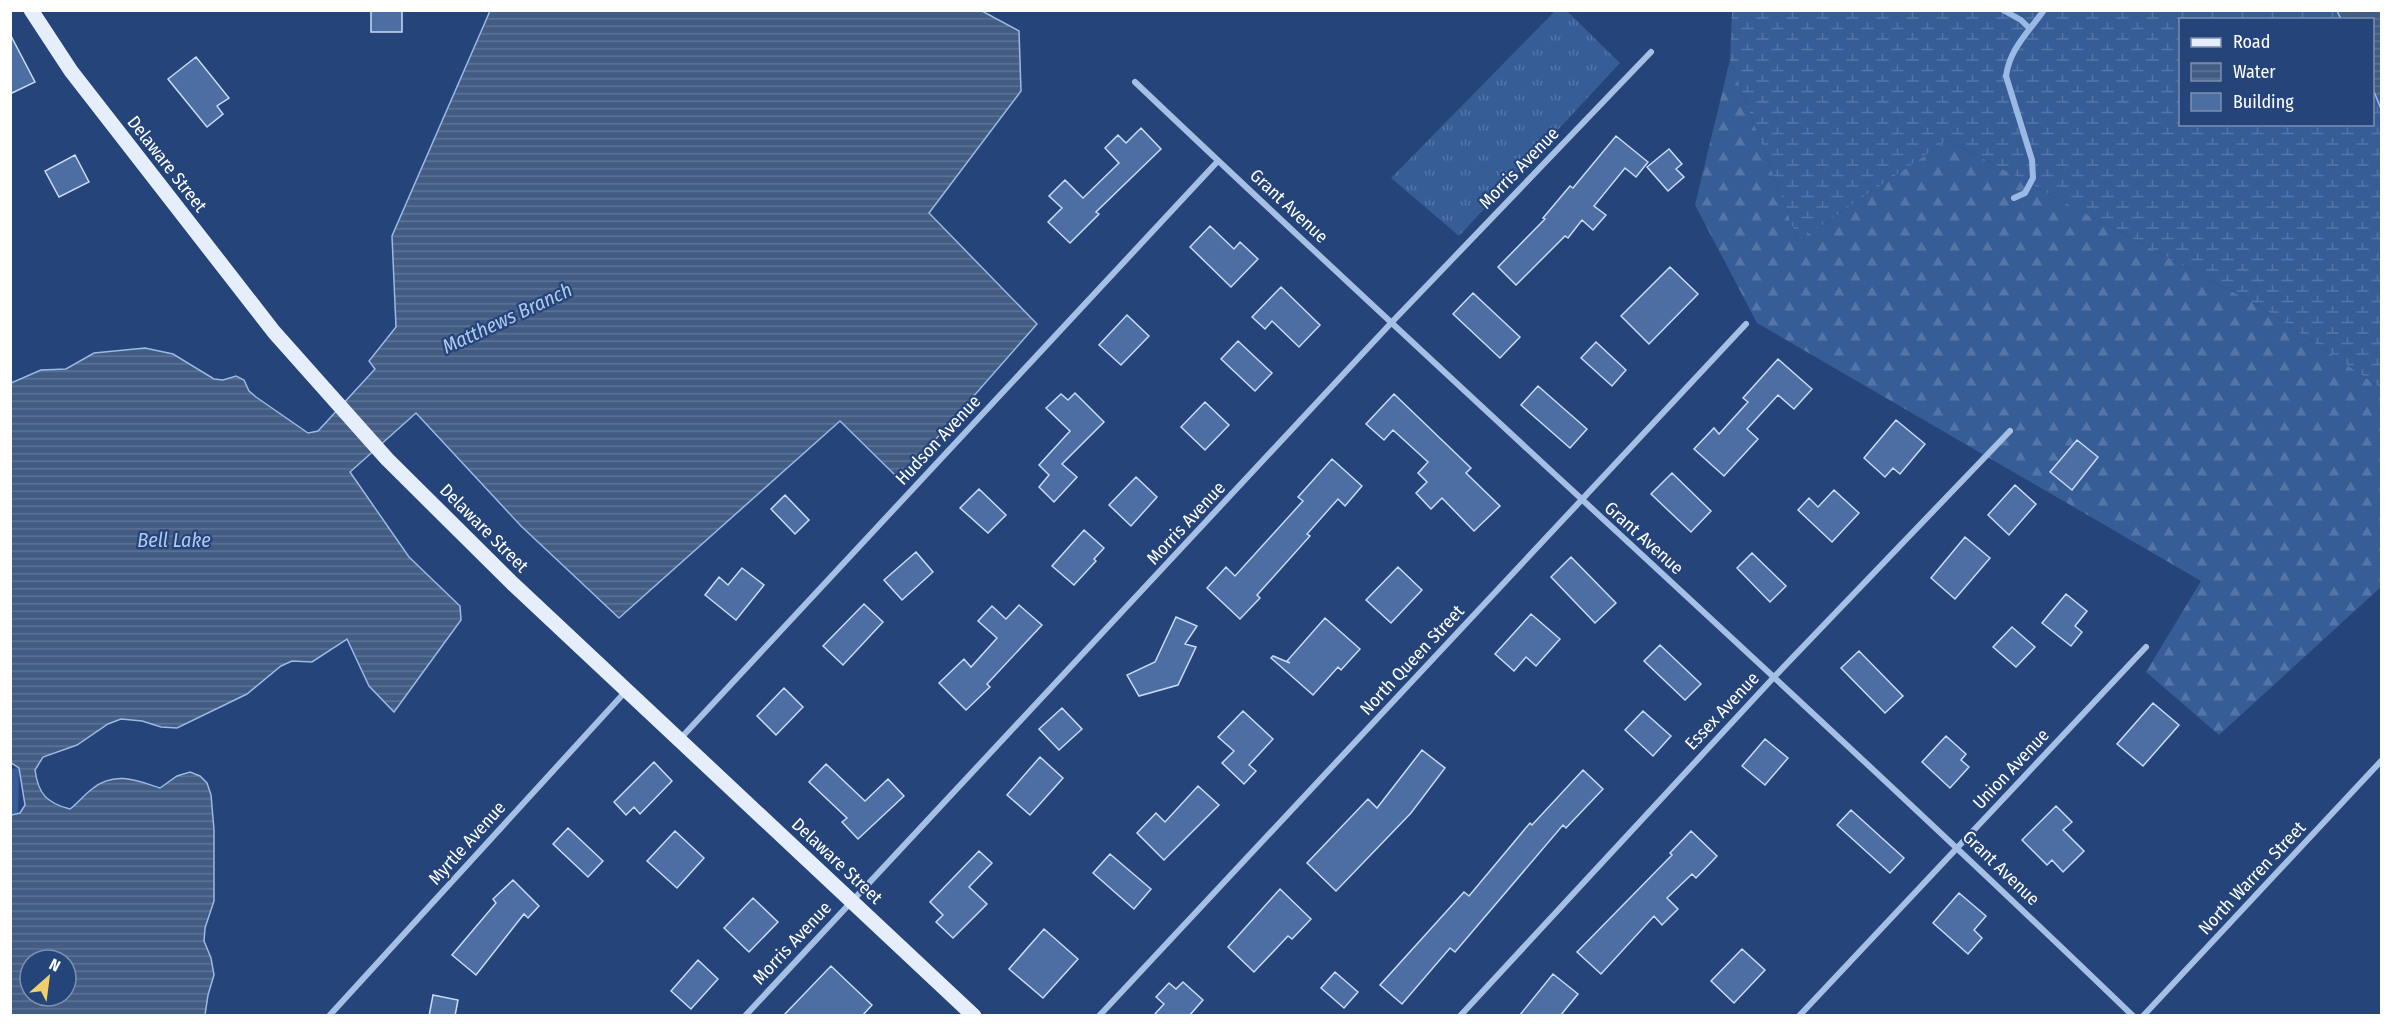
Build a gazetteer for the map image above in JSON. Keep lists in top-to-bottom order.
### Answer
{
  "streets": {
    "main road": ["Delaware Street"],
    "street": [
      "Morris Avenue",
      "Grant Avenue",
      "Hudson Avenue",
      "North Queen Street",
      "Essex Avenue",
      "Union Avenue",
      "Myrtle Avenue",
      "North Warren Street"
    ]
  },
  "crossings": [
    ["Delaware Street", "Morris Avenue"],
    ["Delaware Street", "Hudson Avenue"],
    ["Delaware Street", "Myrtle Avenue"],
    ["Morris Avenue", "Grant Avenue"],
    ["Grant Avenue", "Hudson Avenue"],
    ["Grant Avenue", "North Queen Street"],
    ["Grant Avenue", "Essex Avenue"],
    ["Grant Avenue", "Union Avenue"]
  ],
  "water": ["Matthews Branch", "Bell Lake"],
  "legend": ["Road", "Water", "Building"],
  "north": "top right"
}
